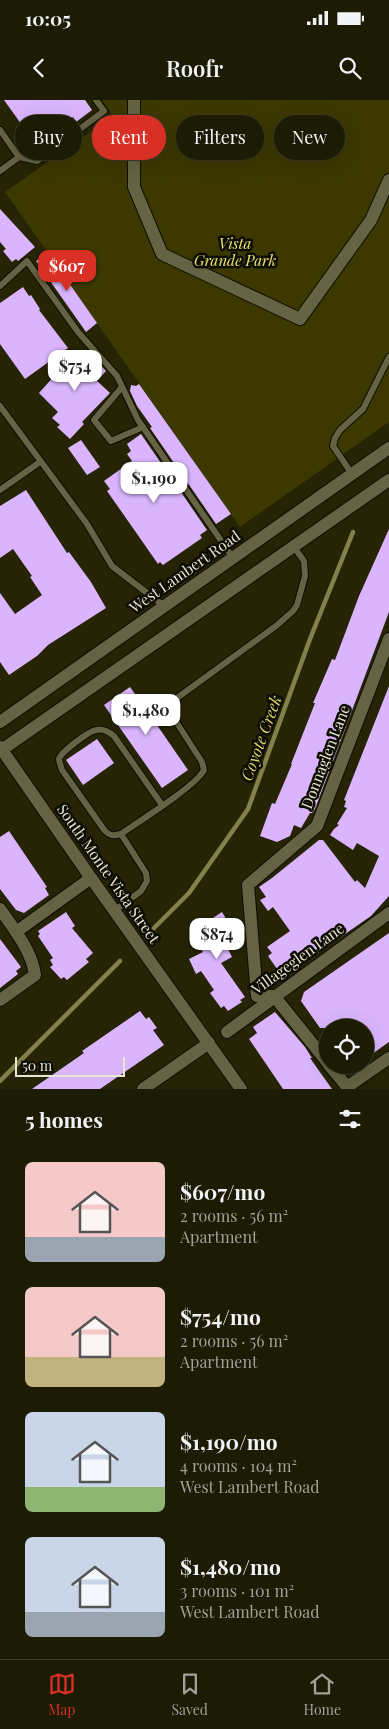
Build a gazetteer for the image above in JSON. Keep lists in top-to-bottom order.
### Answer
{
  "streets": {
    "street": [
      "West Lambert Road",
      "Donnaglen Lane",
      "South Monte Vista Street",
      "Villageglen Lane"
    ]
  },
  "crossings": [
    ["Donnaglen Lane", "Villageglen Lane"]
  ],
  "water": ["Coyote Creek"],
  "parks": ["Vista Grande Park"],
  "scale_bar": "50 m",
  "page": {
    "status": "10:05",
    "header": "Roofr",
    "chip": [
      "Buy",
      "Rent",
      "Filters",
      "New"
    ],
    "price": [
      "$607",
      "$754",
      "$1,190",
      "$1,480",
      "$874"
    ],
    "scale": "50 m",
    "heading": "5 homes",
    "list": [
      {
        "name": "$607/mo",
        "note": "2 rooms · 56 m² · Apartment"
      },
      {
        "name": "$754/mo",
        "note": "2 rooms · 56 m² · Apartment"
      },
      {
        "name": "$1,190/mo",
        "note": "4 rooms · 104 m² · West Lambert Road"
      },
      {
        "name": "$1,480/mo",
        "note": "3 rooms · 101 m² · West Lambert Road"
      }
    ],
    "tabs": ["Map", "Saved", "Home"]
  }
}
